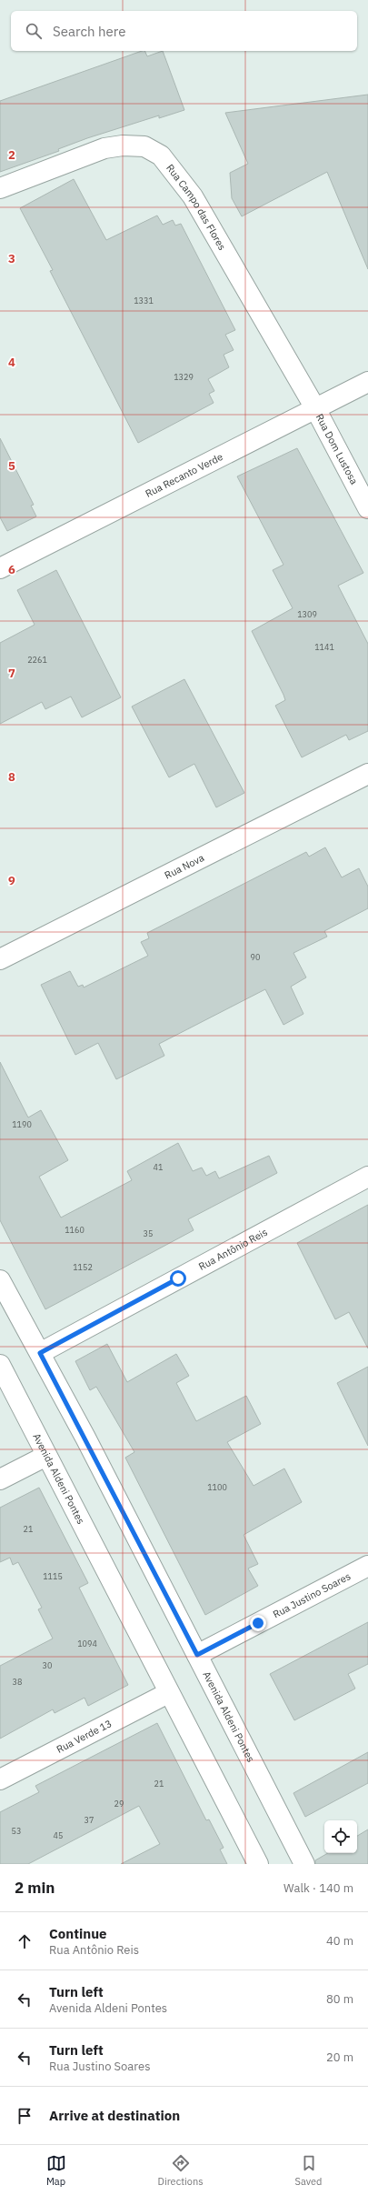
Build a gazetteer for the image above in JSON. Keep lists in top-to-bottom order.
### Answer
{
  "streets": {
    "street": [
      "Rua Campo das Flores",
      "Rua Dom Lustosa",
      "Rua Recanto Verde",
      "Rua Nova",
      "Rua Antônio Reis",
      "Avenida Aldeni Pontes",
      "Rua Justino Soares",
      "Rua Verde 13"
    ]
  },
  "crossings": [
    ["Rua Campo das Flores", "Rua Dom Lustosa"],
    ["Rua Campo das Flores", "Rua Recanto Verde"],
    ["Rua Dom Lustosa", "Rua Recanto Verde"],
    ["Rua Antônio Reis", "Avenida Aldeni Pontes"],
    ["Avenida Aldeni Pontes", "Rua Justino Soares"],
    ["Avenida Aldeni Pontes", "Rua Verde 13"]
  ],
  "house_numbers": [
    "1331",
    "1329",
    "1309",
    "1141",
    "2261",
    "90",
    "1190",
    "41",
    "1160",
    "35",
    "1152",
    "1100",
    "21",
    "1115",
    "1094",
    "30",
    "38",
    "21",
    "29",
    "37",
    "53",
    "45"
  ],
  "page": {
    "search": "Search here",
    "heading": ["2 min", "Walk · 140 m"],
    "list": [
      ["Continue", "Rua Antônio Reis", "40 m"],
      ["Turn left", "Avenida Aldeni Pontes", "80 m"],
      ["Turn left", "Rua Justino Soares", "20 m"],
      "Arrive at destination"
    ],
    "nav": ["Map", "Directions", "Saved"]
  },
  "grid": {
    "rows": [
      "2",
      "3",
      "4",
      "5",
      "6",
      "7",
      "8",
      "9"
    ]
  }
}
